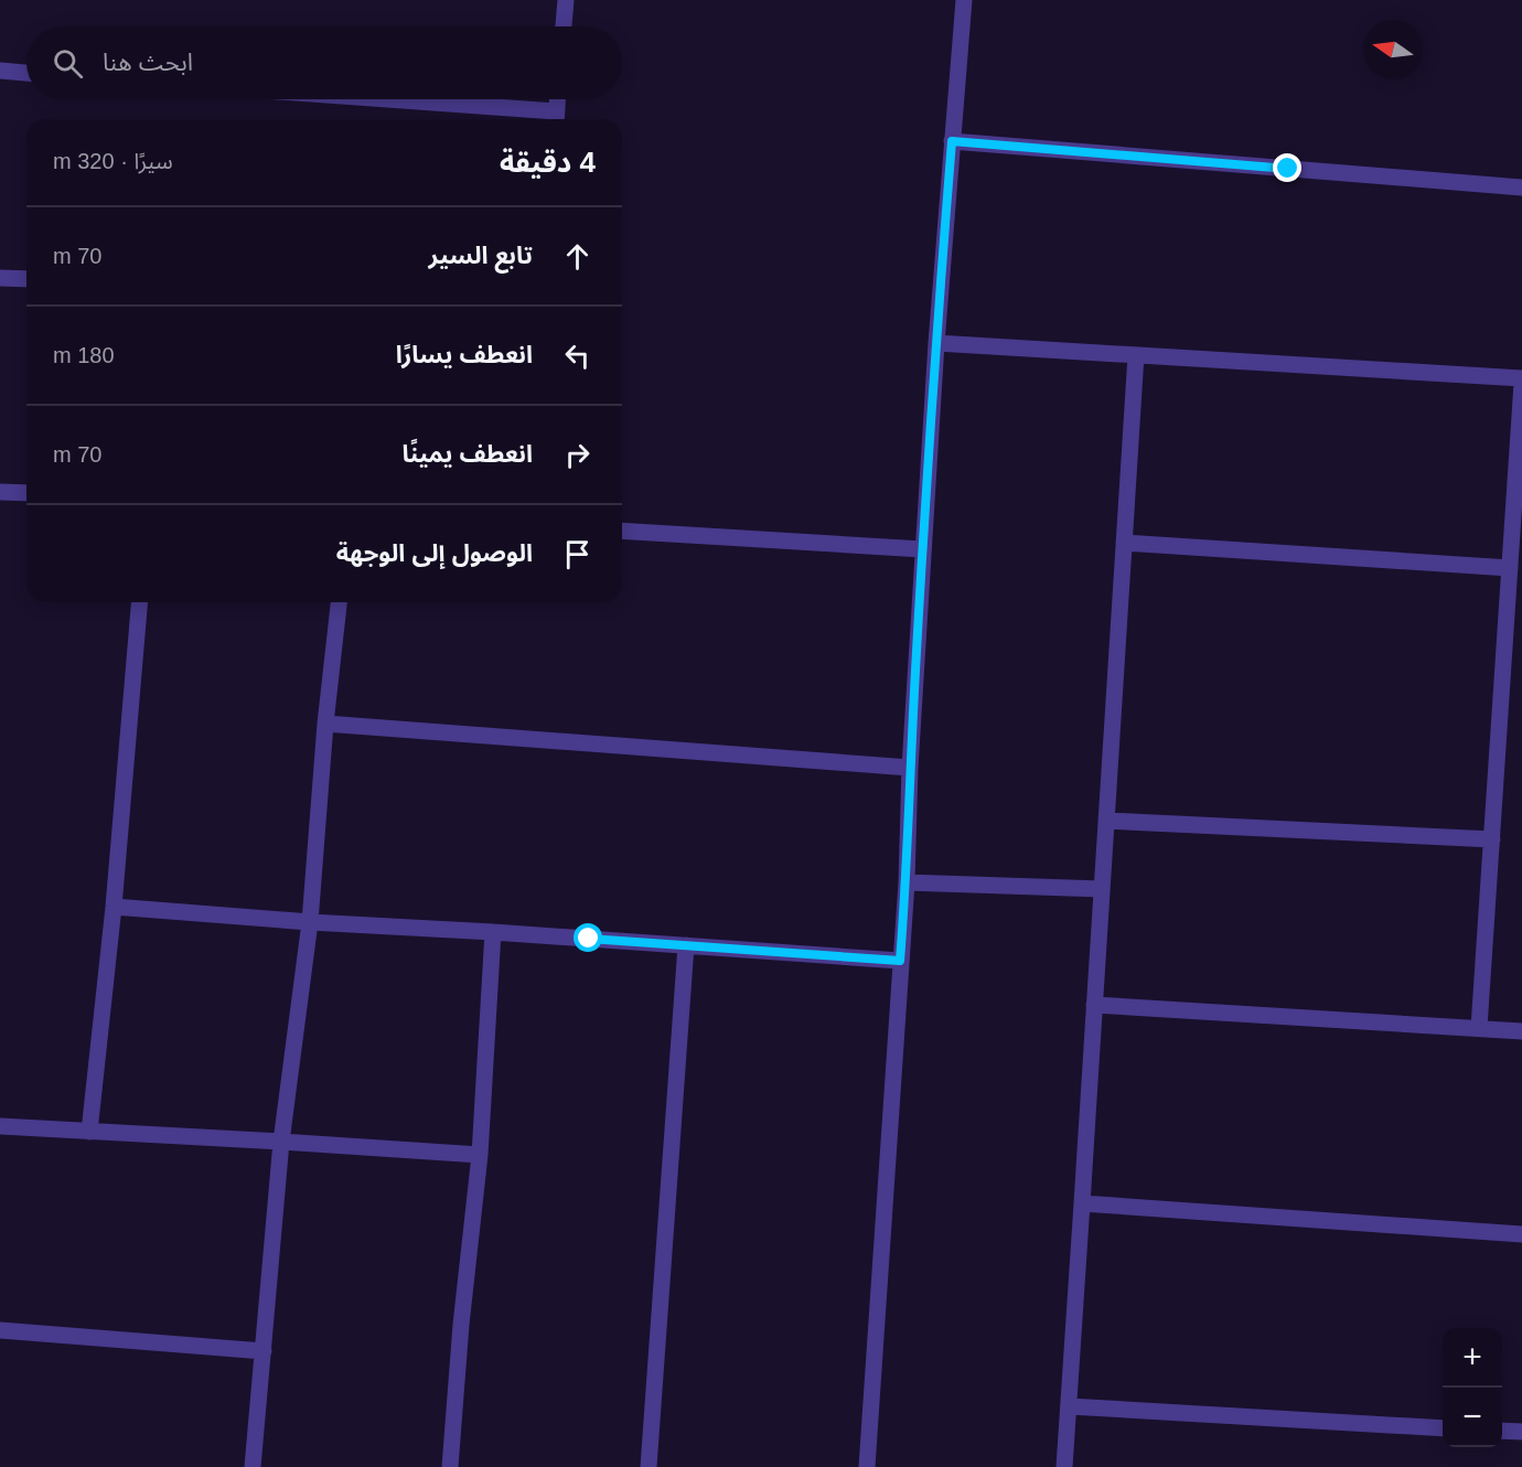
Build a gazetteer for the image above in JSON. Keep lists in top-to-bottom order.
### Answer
{
  "north": "left",
  "page": {
    "search": "ابحث هنا",
    "heading": ["4 دقيقة", "سيرًا · 320 m"],
    "list": [
      ["تابع السير", "70 m"],
      ["انعطف يسارًا", "180 m"],
      ["انعطف يمينًا", "70 m"],
      "الوصول إلى الوجهة"
    ],
    "map_buttons": ["+", "−"]
  }
}
